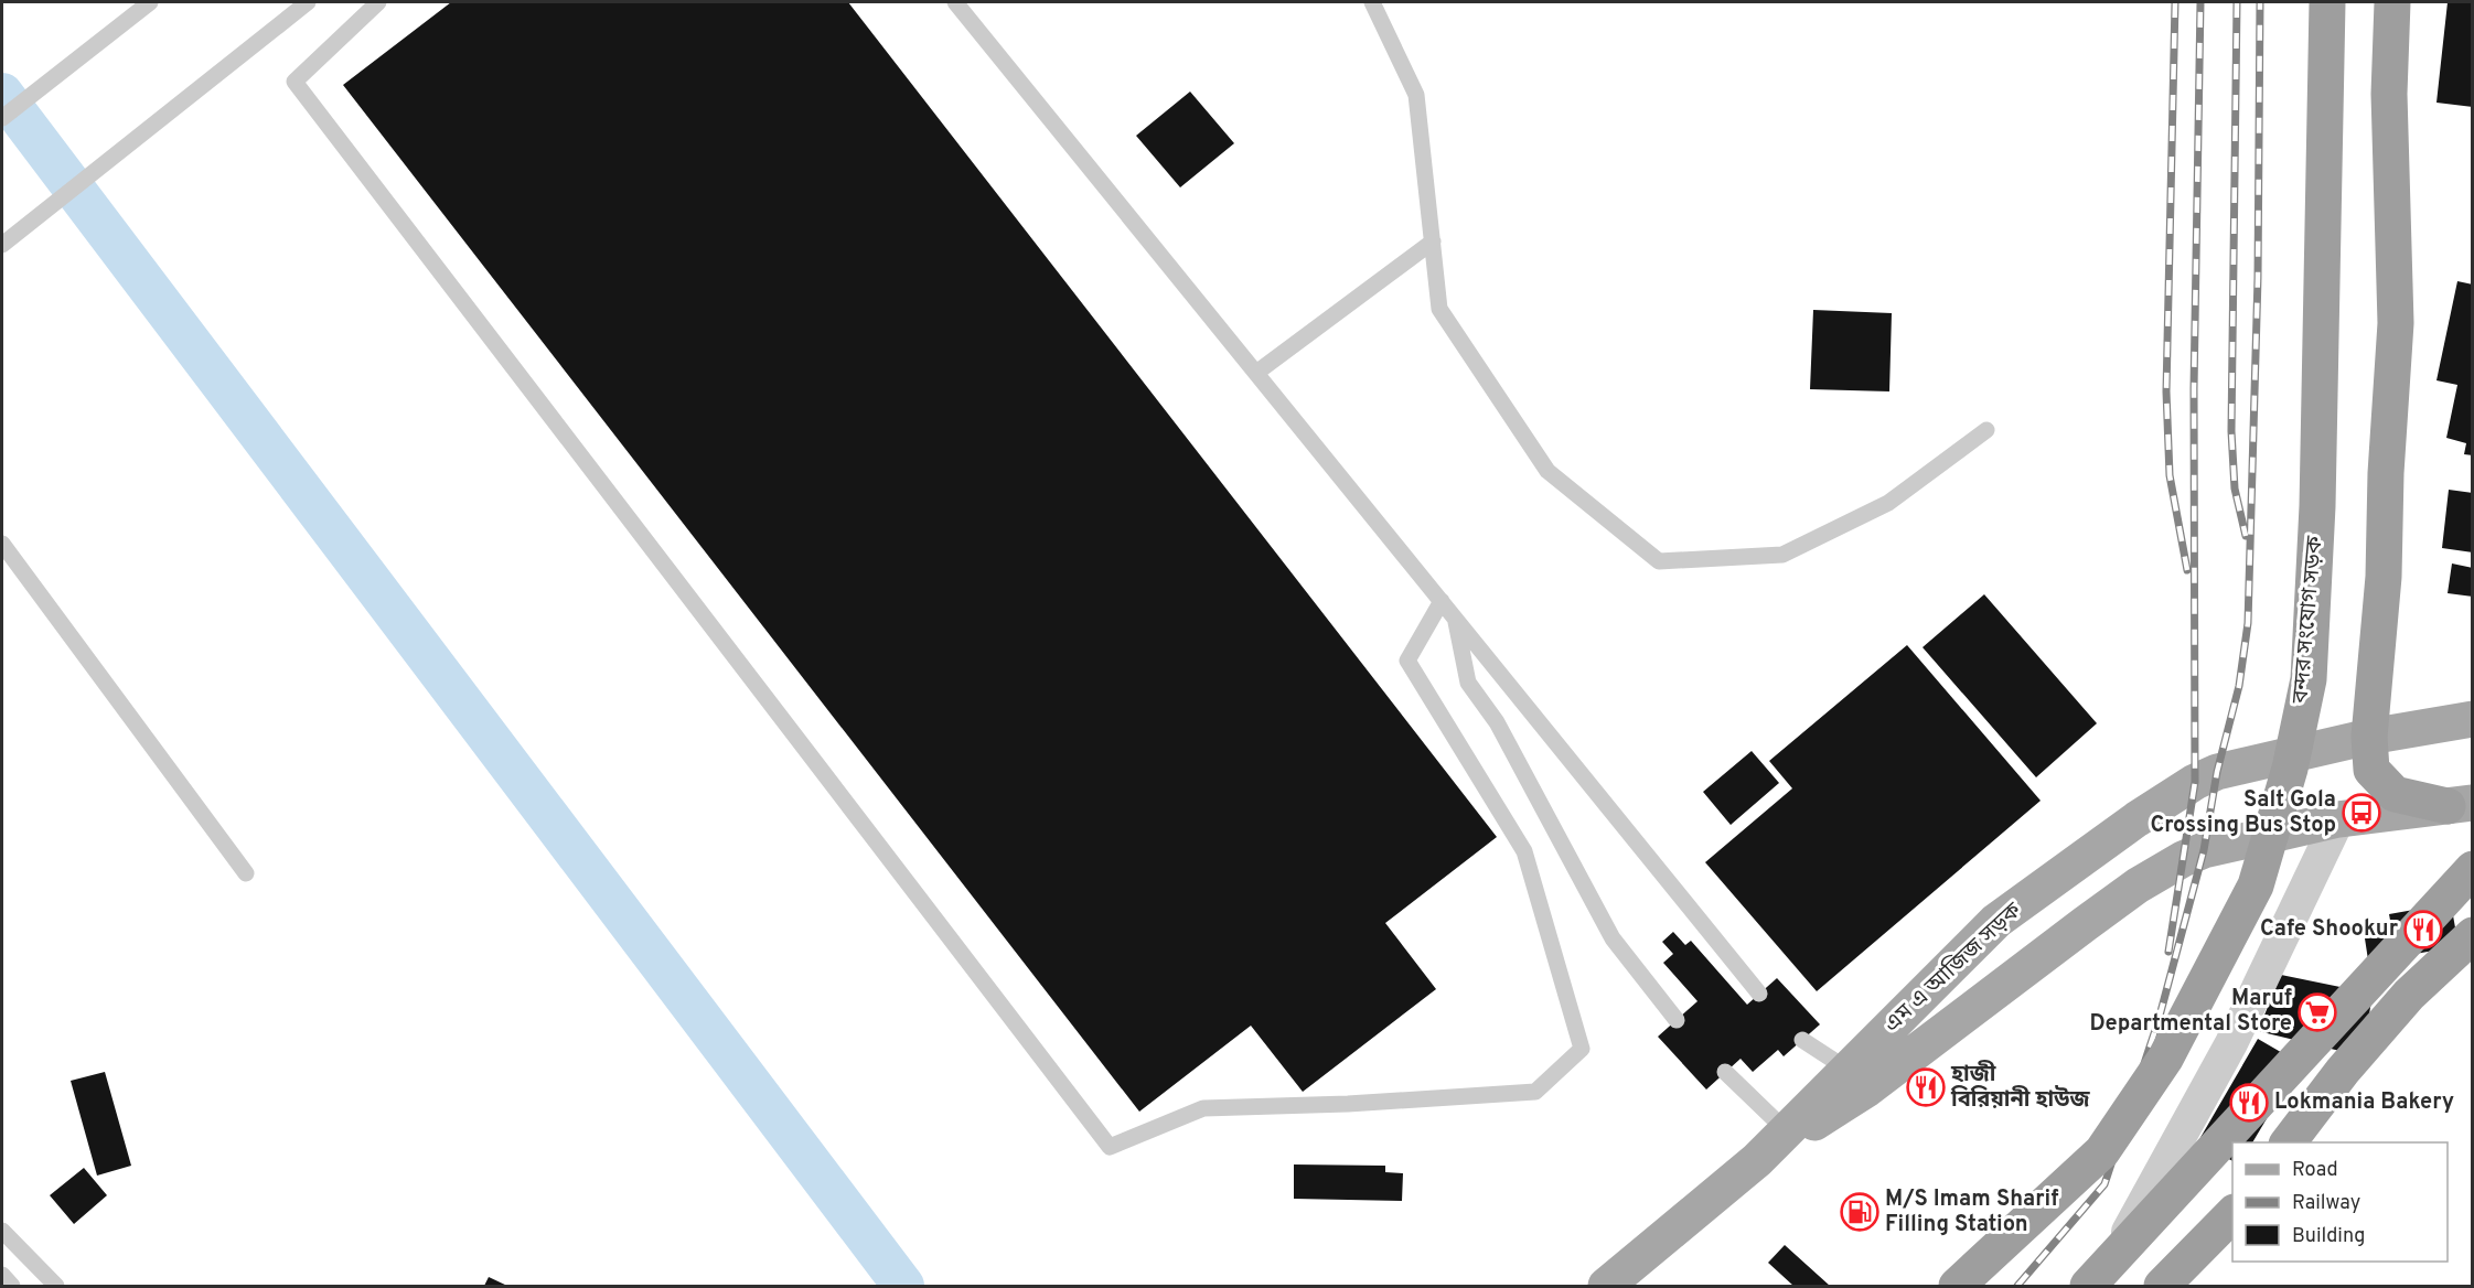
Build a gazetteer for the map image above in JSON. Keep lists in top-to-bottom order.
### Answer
{
  "streets": {
    "highway": ["বন্দর সংযোগ সড়ক"],
    "main road": ["এম এ আজিজ সড়ক"]
  },
  "places": {
    "bus stop": ["Salt Gola Crossing Bus Stop"],
    "restaurant": ["Cafe Shookur", "হাজী বিরিয়ানী হাউজ", "Lokmania Bakery"],
    "supermarket": ["Maruf Departmental Store"],
    "fuel station": ["M/S Imam Sharif Filling Station"]
  },
  "legend": ["Road", "Railway", "Building"]
}
